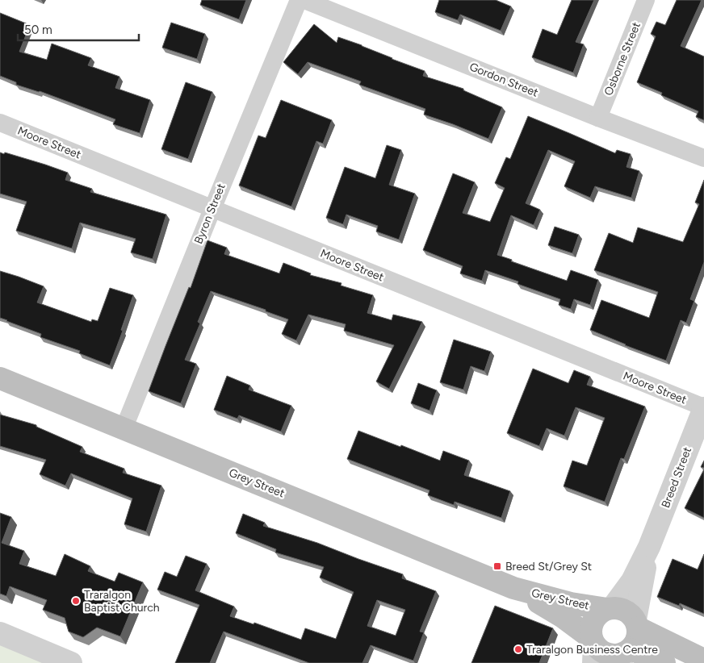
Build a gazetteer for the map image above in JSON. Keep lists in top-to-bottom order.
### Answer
{
  "streets": {
    "main road": ["Grey Street"],
    "street": [
      "Osborne Street",
      "Gordon Street",
      "Moore Street",
      "Byron Street",
      "Breed Street"
    ]
  },
  "crossings": [
    ["Osborne Street", "Gordon Street"],
    ["Moore Street", "Byron Street"],
    ["Moore Street", "Breed Street"],
    ["Byron Street", "Grey Street"],
    ["Breed Street", "Grey Street"]
  ],
  "places": {
    "transit": ["Breed St/Grey St"],
    "other": ["Traralgon Baptist Church", "Traralgon Business Centre"]
  },
  "scale_bar": "50 m"
}
